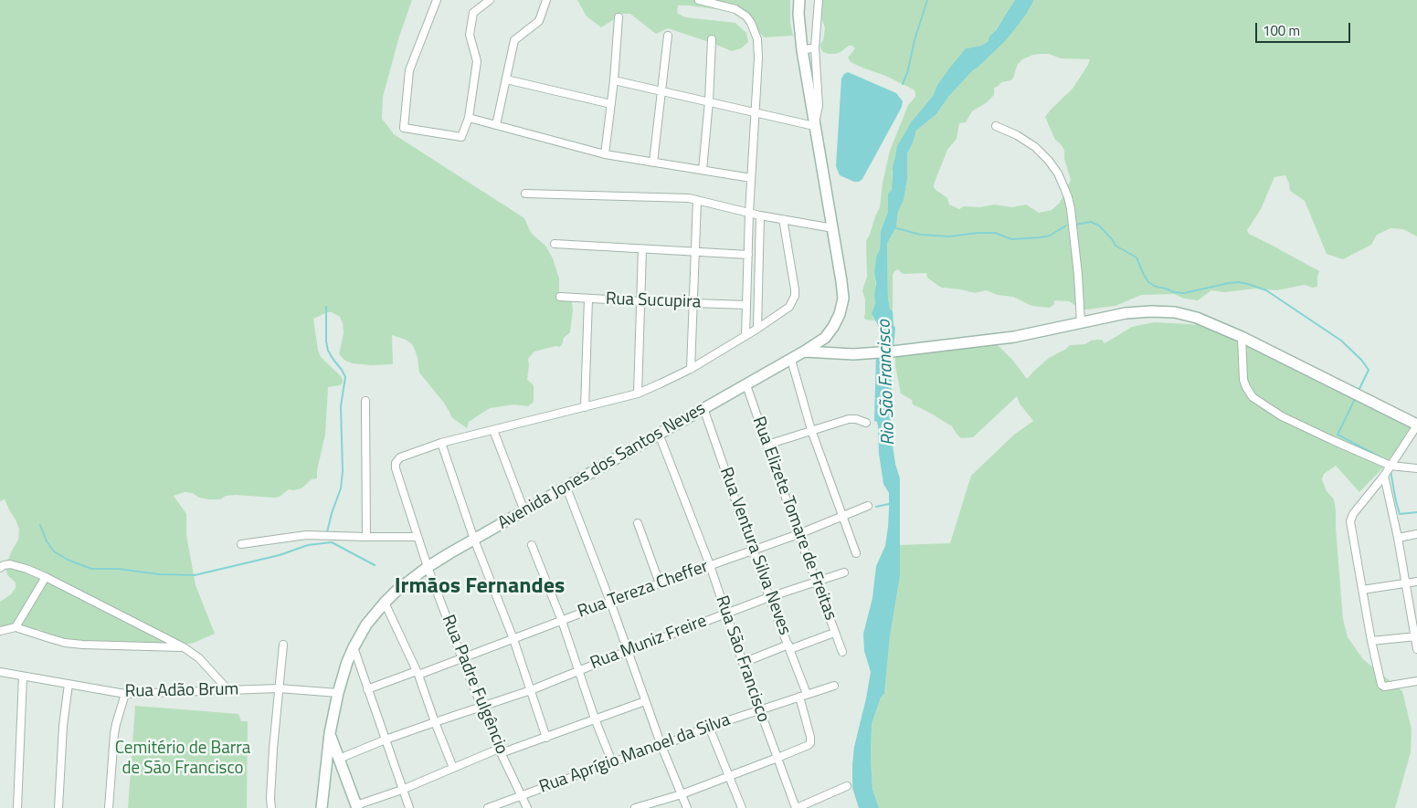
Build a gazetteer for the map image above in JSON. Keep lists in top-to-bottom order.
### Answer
{
  "streets": {
    "main road": ["Avenida Jones dos Santos Neves"],
    "street": [
      "Rua Sucupira",
      "Rua Elizete Tomare de Freitas",
      "Rua Ventura Silva Neves",
      "Rua Tereza Cheffer",
      "Rua Muniz Freire",
      "Rua São Francisco",
      "Rua Padre Fulgêncio",
      "Rua Adão Brum",
      "Rua Aprígio Manoel da Silva"
    ]
  },
  "crossings": [
    ["Avenida Jones dos Santos Neves", "Rua Elizete Tomare de Freitas"],
    ["Avenida Jones dos Santos Neves", "Rua Ventura Silva Neves"],
    ["Avenida Jones dos Santos Neves", "Rua São Francisco"],
    ["Avenida Jones dos Santos Neves", "Rua Padre Fulgêncio"],
    ["Avenida Jones dos Santos Neves", "Rua Adão Brum"],
    ["Rua Elizete Tomare de Freitas", "Rua Tereza Cheffer"],
    ["Rua Elizete Tomare de Freitas", "Rua Muniz Freire"],
    ["Rua Ventura Silva Neves", "Rua Tereza Cheffer"],
    ["Rua Ventura Silva Neves", "Rua Muniz Freire"],
    ["Rua Ventura Silva Neves", "Rua Aprígio Manoel da Silva"],
    ["Rua Tereza Cheffer", "Rua São Francisco"],
    ["Rua Tereza Cheffer", "Rua Padre Fulgêncio"],
    ["Rua Muniz Freire", "Rua São Francisco"],
    ["Rua Muniz Freire", "Rua Padre Fulgêncio"],
    ["Rua São Francisco", "Rua Aprígio Manoel da Silva"],
    ["Rua Padre Fulgêncio", "Rua Aprígio Manoel da Silva"]
  ],
  "districts": ["Irmãos Fernandes"],
  "water": ["Rio São Francisco"],
  "parks": ["Cemitério de Barra de São Francisco"],
  "scale_bar": "100 m"
}
